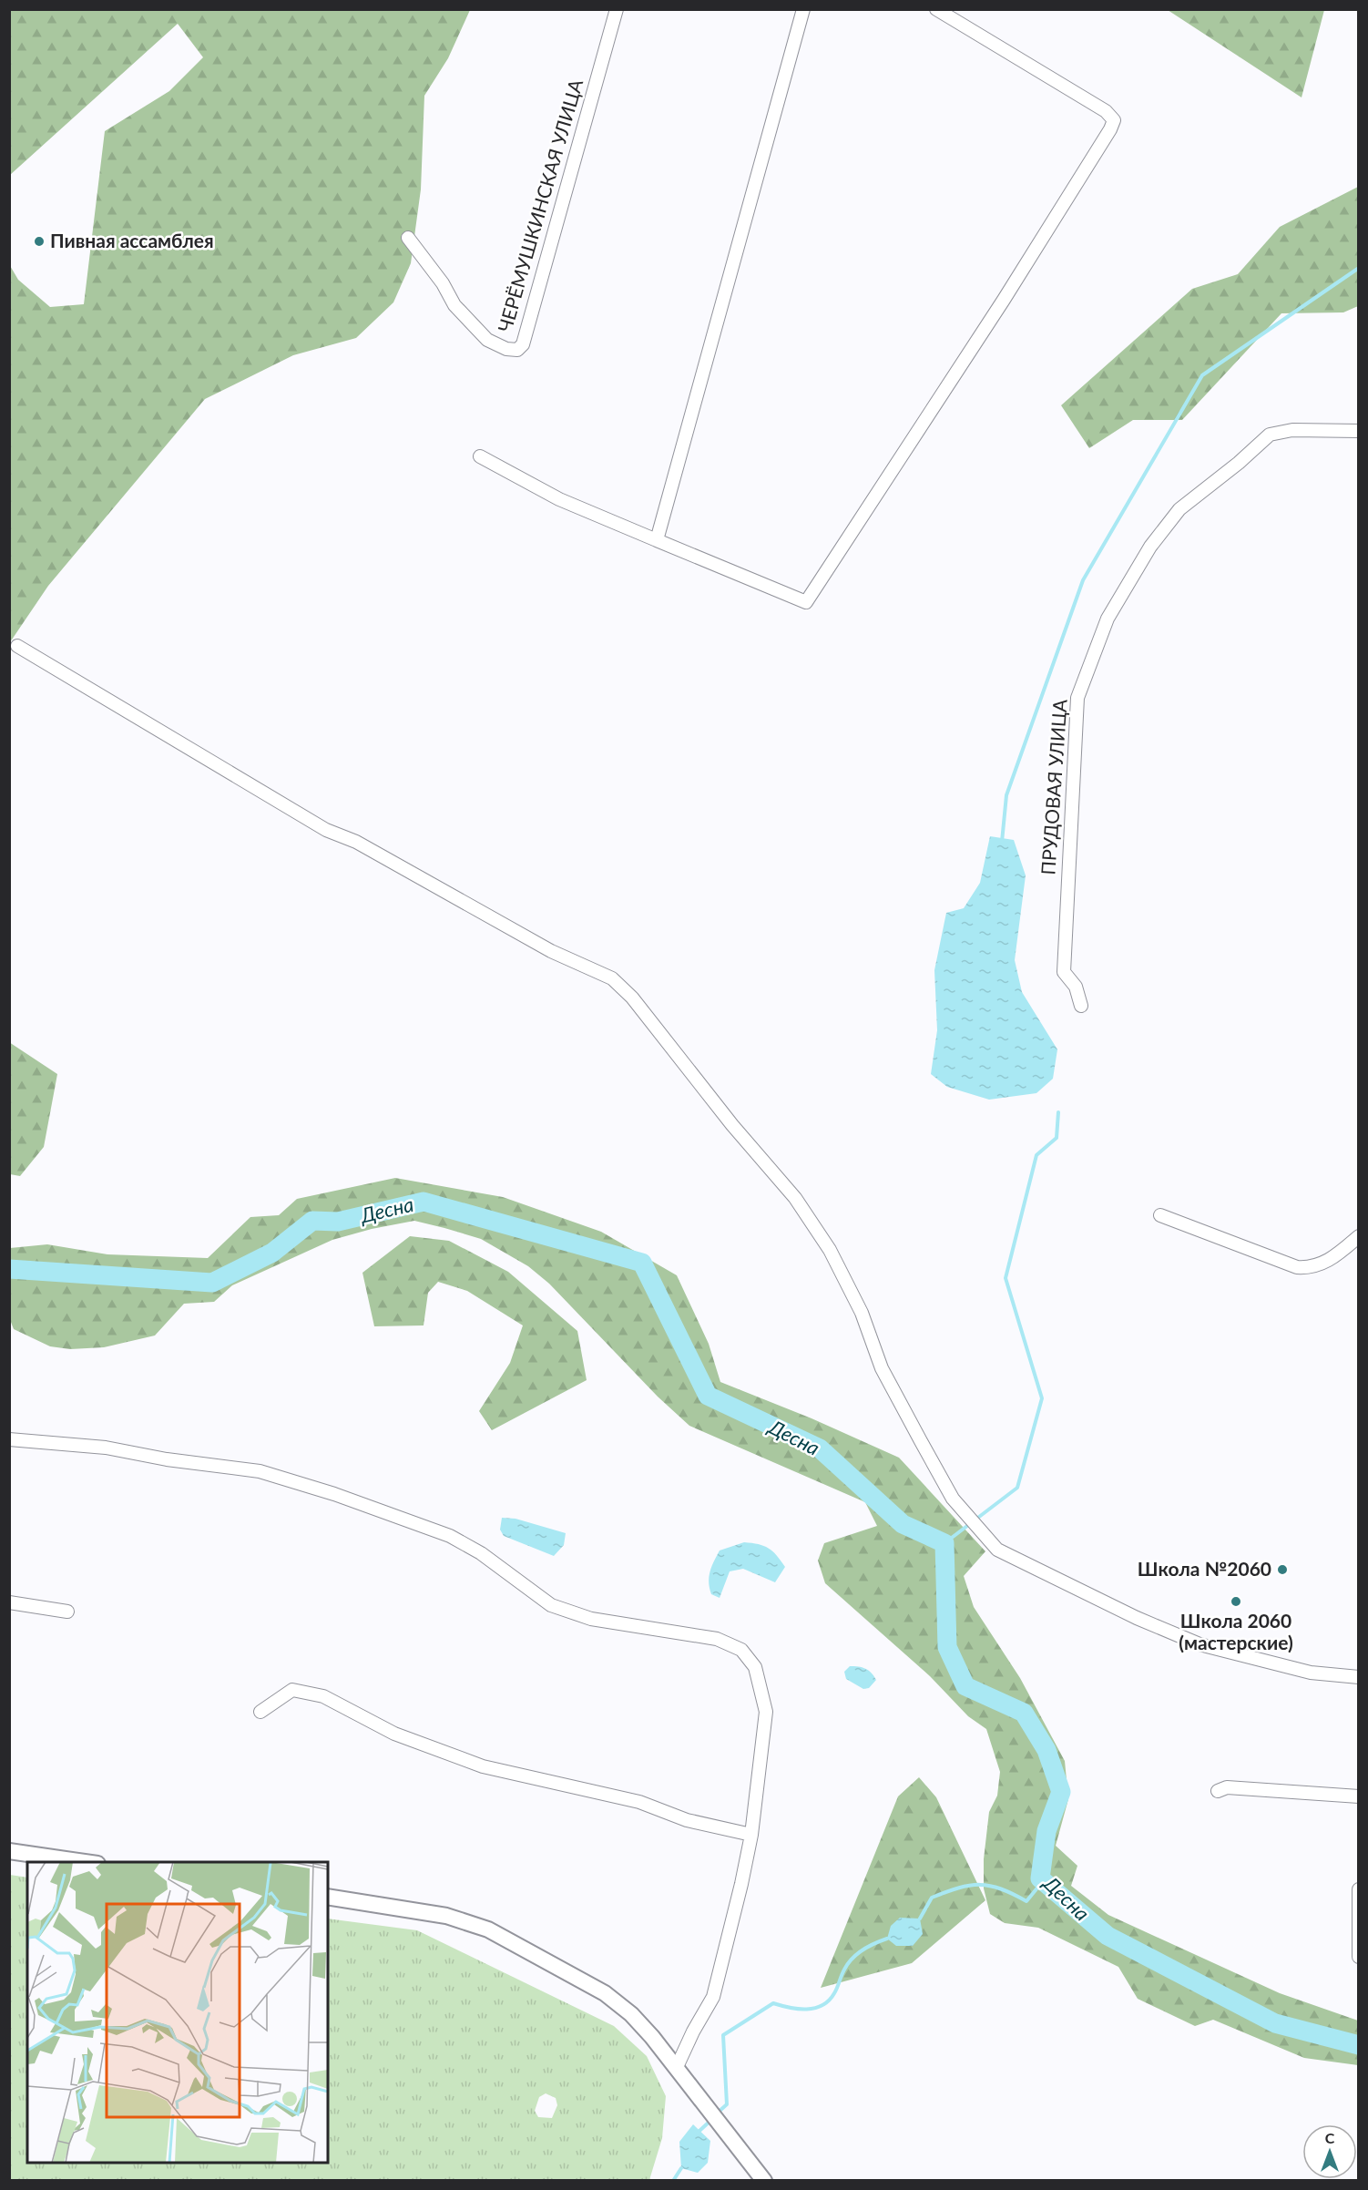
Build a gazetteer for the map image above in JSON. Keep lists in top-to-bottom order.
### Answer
{
  "streets": {
    "street": ["ЧЕРЁМУШКИНСКАЯ УЛИЦА", "ПРУДОВАЯ УЛИЦА"]
  },
  "water": ["Десна"],
  "places": ["Пивная ассамблея", "Школа №2060", "Школа 2060 (мастерские)"],
  "north": "top"
}
